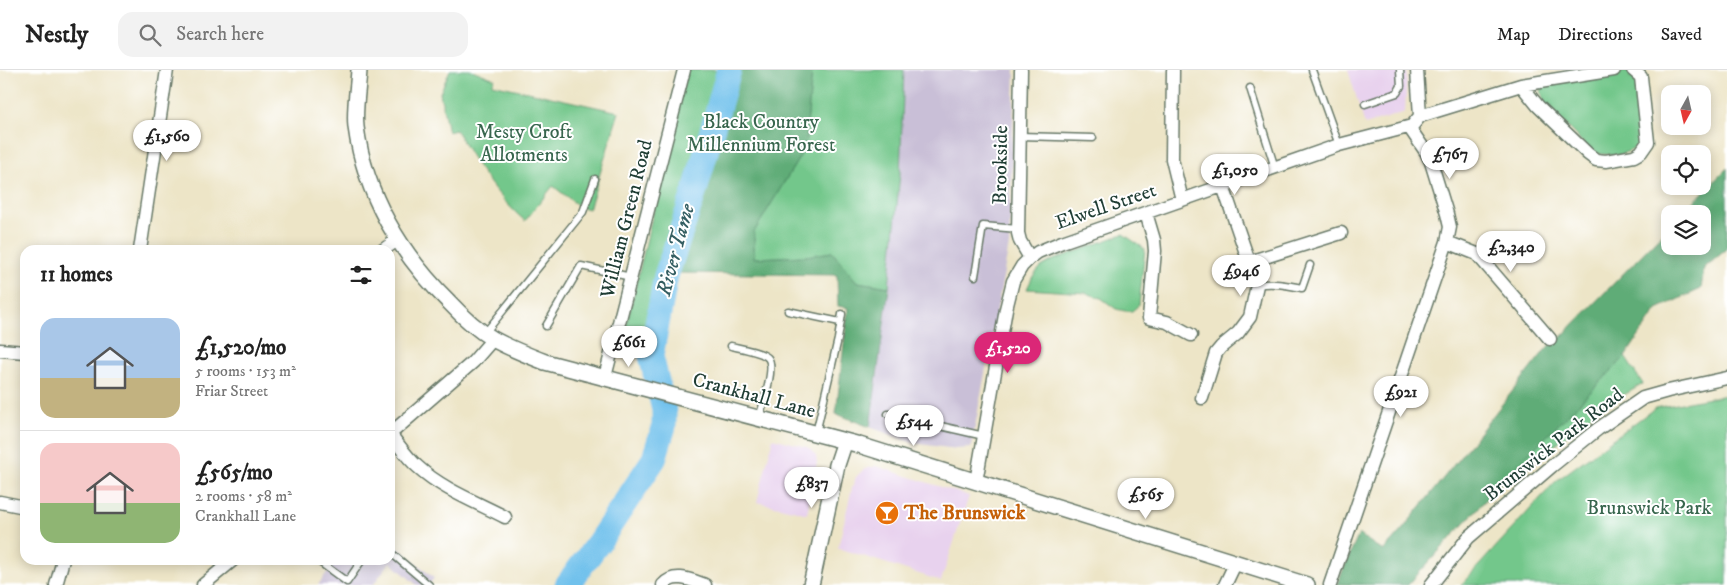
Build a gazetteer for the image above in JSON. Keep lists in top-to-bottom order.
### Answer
{
  "streets": {
    "street": [
      "Brookside",
      "Elwell Street",
      "William Green Road",
      "Crankhall Lane",
      "Brunswick Park Road"
    ]
  },
  "crossings": [
    ["Brookside", "Elwell Street"],
    ["William Green Road", "Crankhall Lane"]
  ],
  "water": ["River Tame"],
  "parks": ["Black Country Millennium Forest", "Mesty Croft Allotments", "Brunswick Park"],
  "places": {
    "bar": ["The Brunswick"]
  },
  "north": "bottom",
  "page": {
    "header": "Nestly",
    "search": "Search here",
    "nav": ["Map", "Directions", "Saved"],
    "price": [
      "£1,560",
      "£767",
      "£1,050",
      "£2,340",
      "£946",
      "£661",
      "£1,520",
      "£921",
      "£544",
      "£837",
      "£565"
    ],
    "heading": "11 homes",
    "list": [
      {
        "name": "£1,520/mo",
        "note": "5 rooms · 153 m² · Friar Street"
      },
      {
        "name": "£565/mo",
        "note": "2 rooms · 58 m² · Crankhall Lane"
      }
    ]
  }
}
